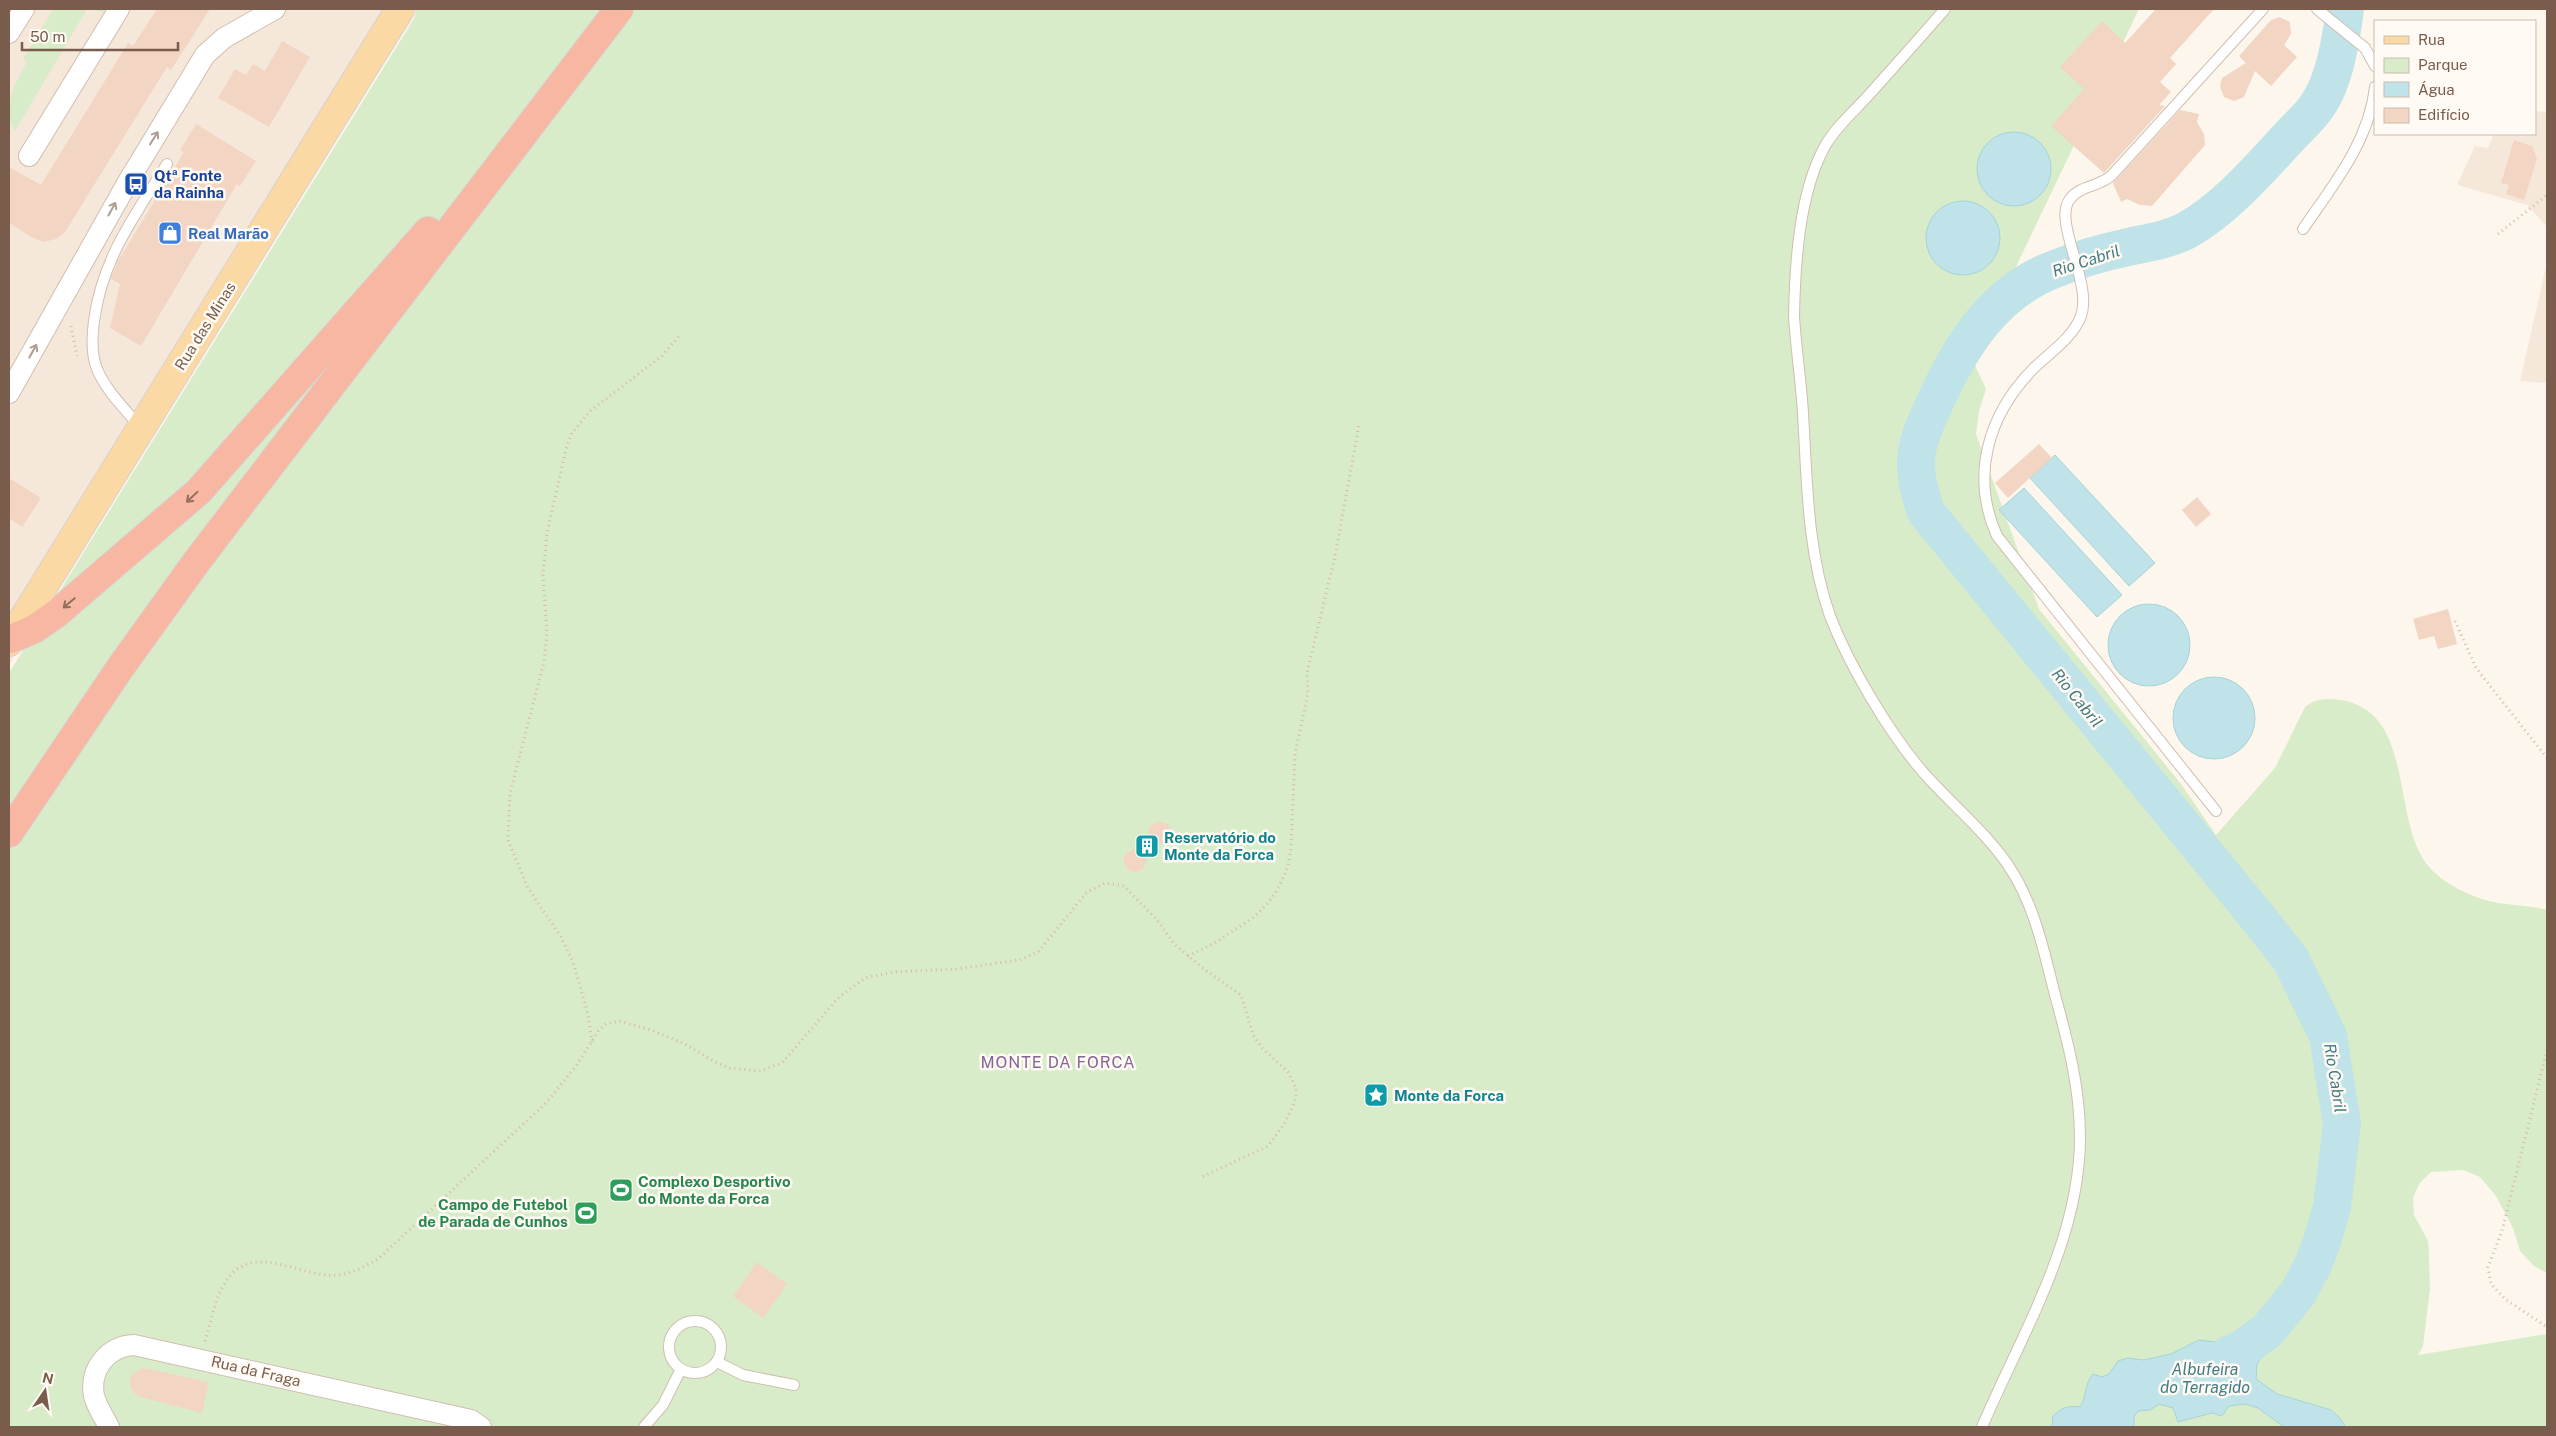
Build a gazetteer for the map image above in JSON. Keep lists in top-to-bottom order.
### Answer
{
  "streets": {
    "main road": ["Rua das Minas"],
    "street": ["Rua da Fraga"]
  },
  "districts": ["MONTE DA FORCA"],
  "water": ["Rio Cabril", "Albufeira do Terragido"],
  "places": {
    "bus stop": ["Qtª Fonte da Rainha"],
    "shop": ["Real Marão"],
    "building": ["Reservatório do Monte da Forca"],
    "place": ["Monte da Forca"],
    "sports": ["Complexo Desportivo do Monte da Forca", "Campo de Futebol de Parada de Cunhos"]
  },
  "legend": [
    "Rua",
    "Parque",
    "Água",
    "Edifício"
  ],
  "scale_bar": "50 m",
  "north": "top"
}
